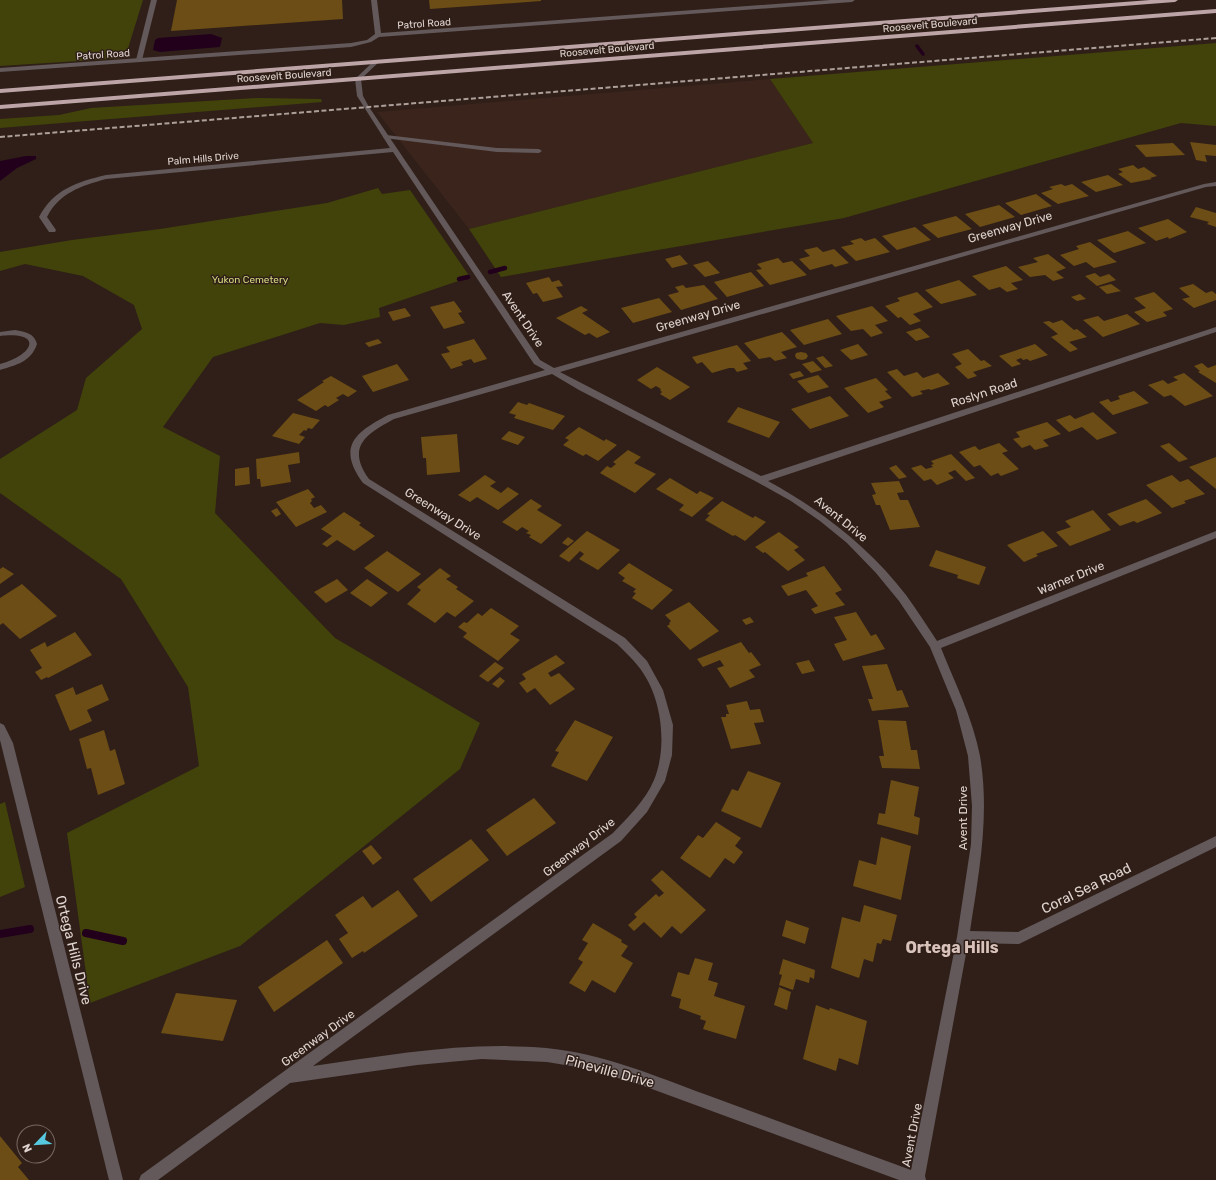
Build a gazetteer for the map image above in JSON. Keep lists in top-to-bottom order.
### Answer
{
  "streets": {
    "highway": ["Roosevelt Boulevard"],
    "street": [
      "Patrol Road",
      "Palm Hills Drive",
      "Greenway Drive",
      "Avent Drive",
      "Roslyn Road",
      "Warner Drive",
      "Coral Sea Road",
      "Ortega Hills Drive",
      "Pineville Drive"
    ]
  },
  "crossings": [
    ["Roosevelt Boulevard", "Avent Drive"],
    ["Palm Hills Drive", "Avent Drive"],
    ["Greenway Drive", "Avent Drive"],
    ["Greenway Drive", "Pineville Drive"],
    ["Avent Drive", "Roslyn Road"],
    ["Avent Drive", "Warner Drive"],
    ["Avent Drive", "Coral Sea Road"],
    ["Avent Drive", "Pineville Drive"]
  ],
  "districts": ["Ortega Hills"],
  "parks": ["Yukon Cemetery"],
  "north": "bottom left"
}
